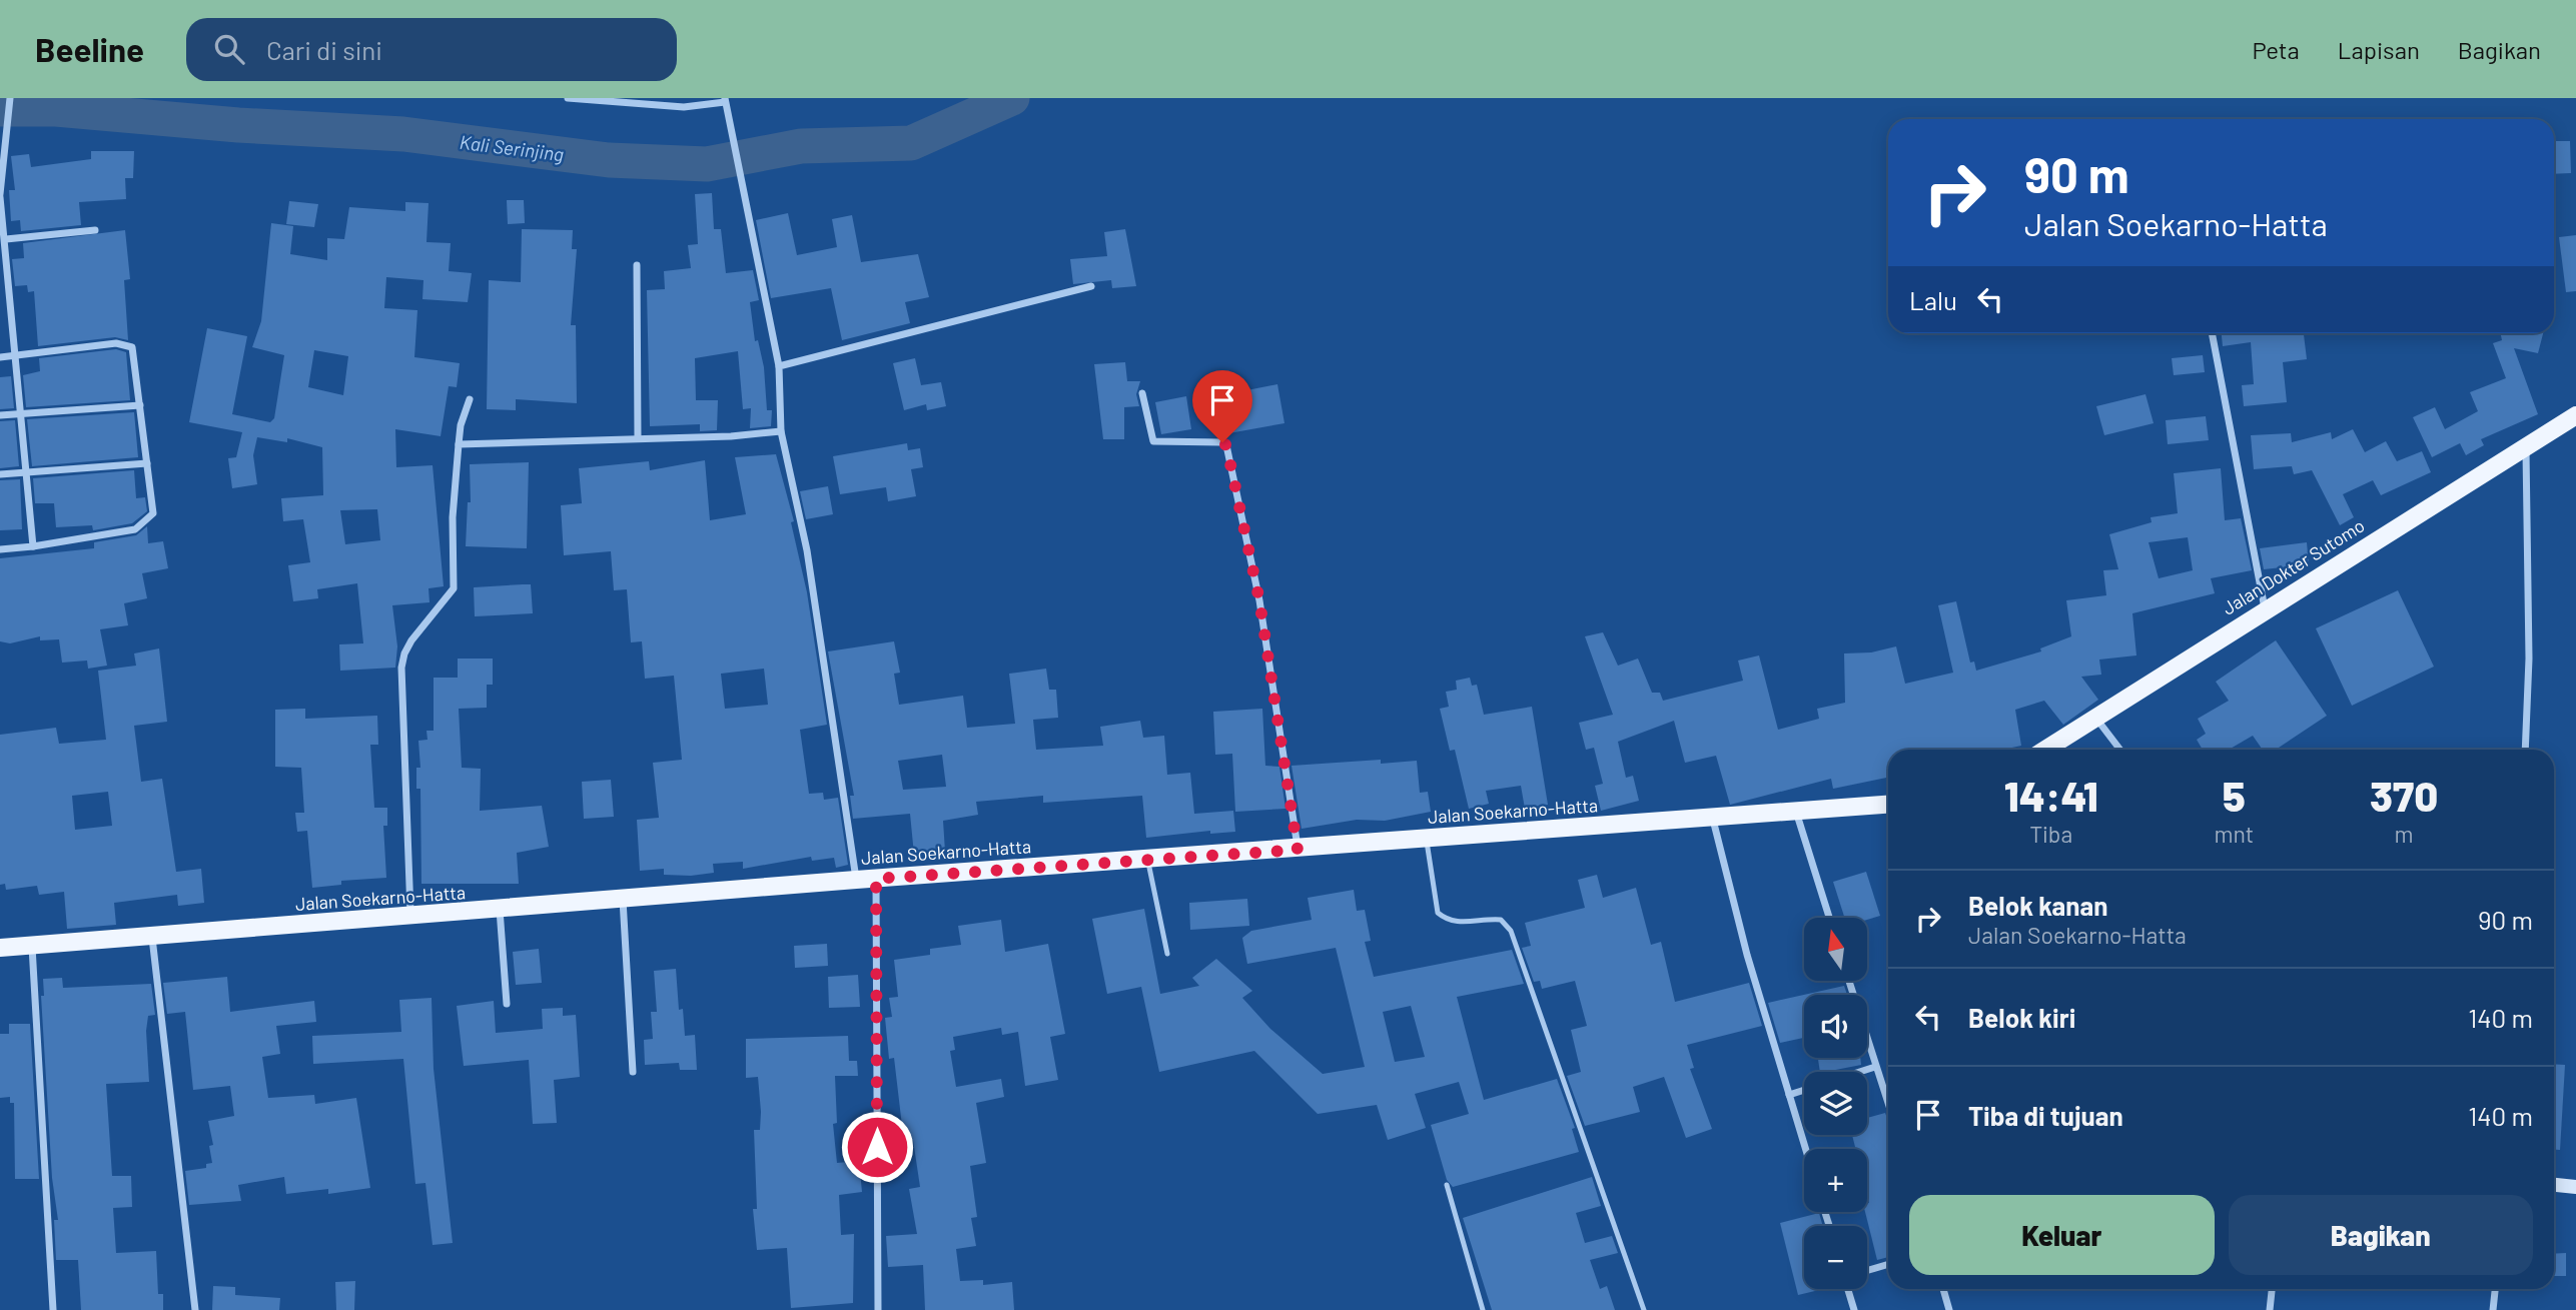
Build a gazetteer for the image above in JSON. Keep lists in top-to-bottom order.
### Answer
{
  "streets": {
    "main road": ["Jalan Dokter Sutomo", "Jalan Soekarno-Hatta"]
  },
  "water": ["Kali Serinjing"],
  "north": "top",
  "page": {
    "header": "Beeline",
    "search": "Cari di sini",
    "nav": ["Peta", "Lapisan", "Bagikan"],
    "turn": ["90 m", "Jalan Soekarno-Hatta"],
    "then": "Lalu",
    "eta": [
      "14:41",
      "Tiba",
      "5",
      "mnt",
      "370",
      "m"
    ],
    "list": [
      {
        "name": "Belok kanan",
        "note": "Jalan Soekarno-Hatta",
        "value": "90 m"
      },
      {
        "name": "Belok kiri",
        "value": "140 m"
      },
      {
        "name": "Tiba di tujuan",
        "value": "140 m"
      }
    ],
    "map_buttons": ["+", "−"],
    "buttons": ["Keluar", "Bagikan"]
  }
}
